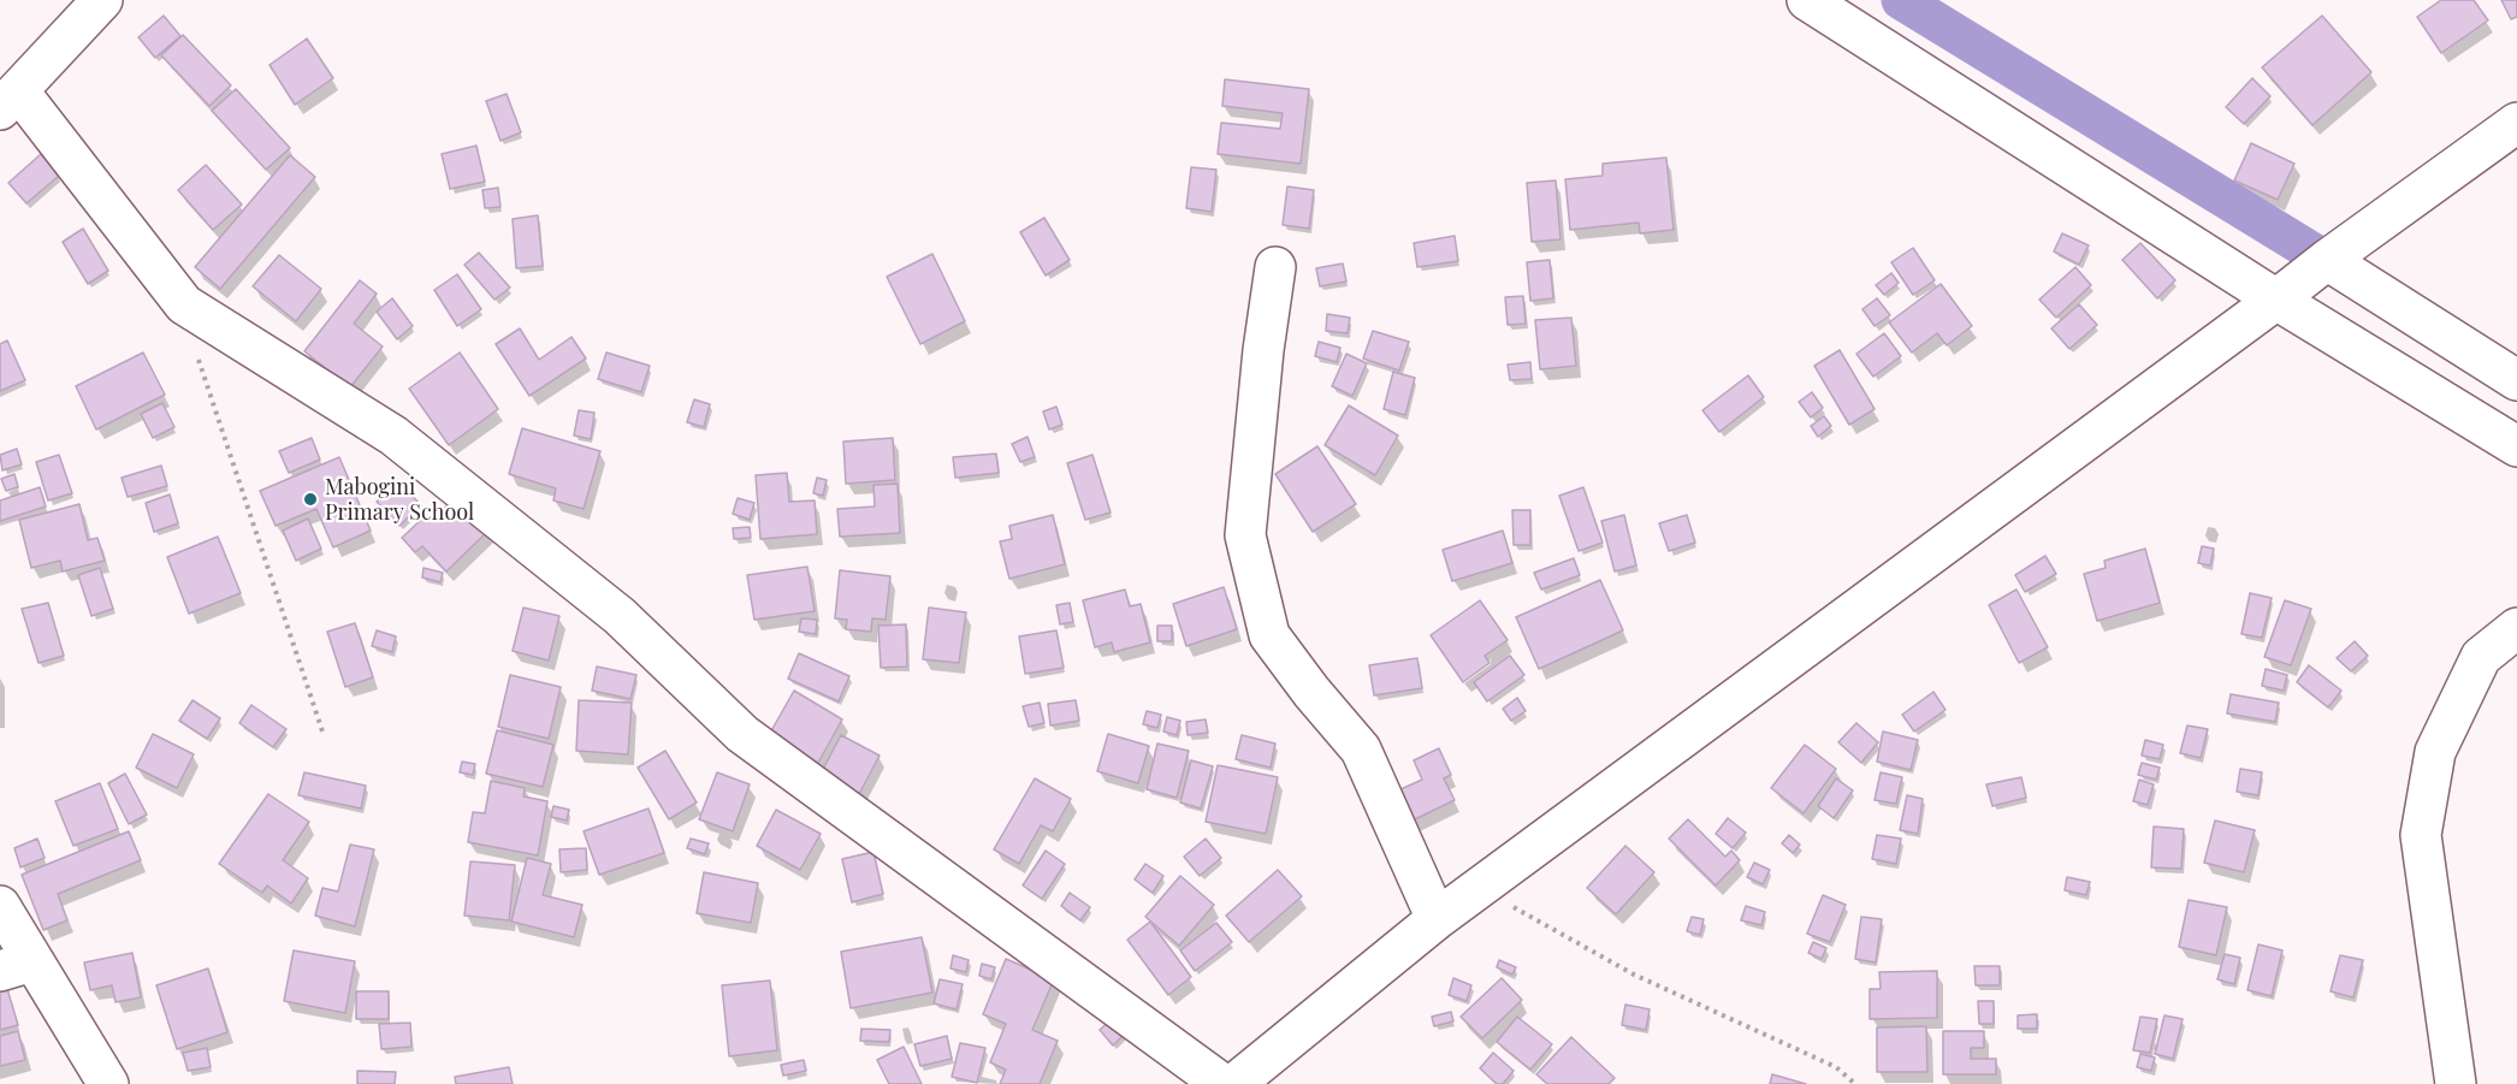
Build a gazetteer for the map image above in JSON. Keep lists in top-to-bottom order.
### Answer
{
  "places": ["Mabogini Primary School"]
}
